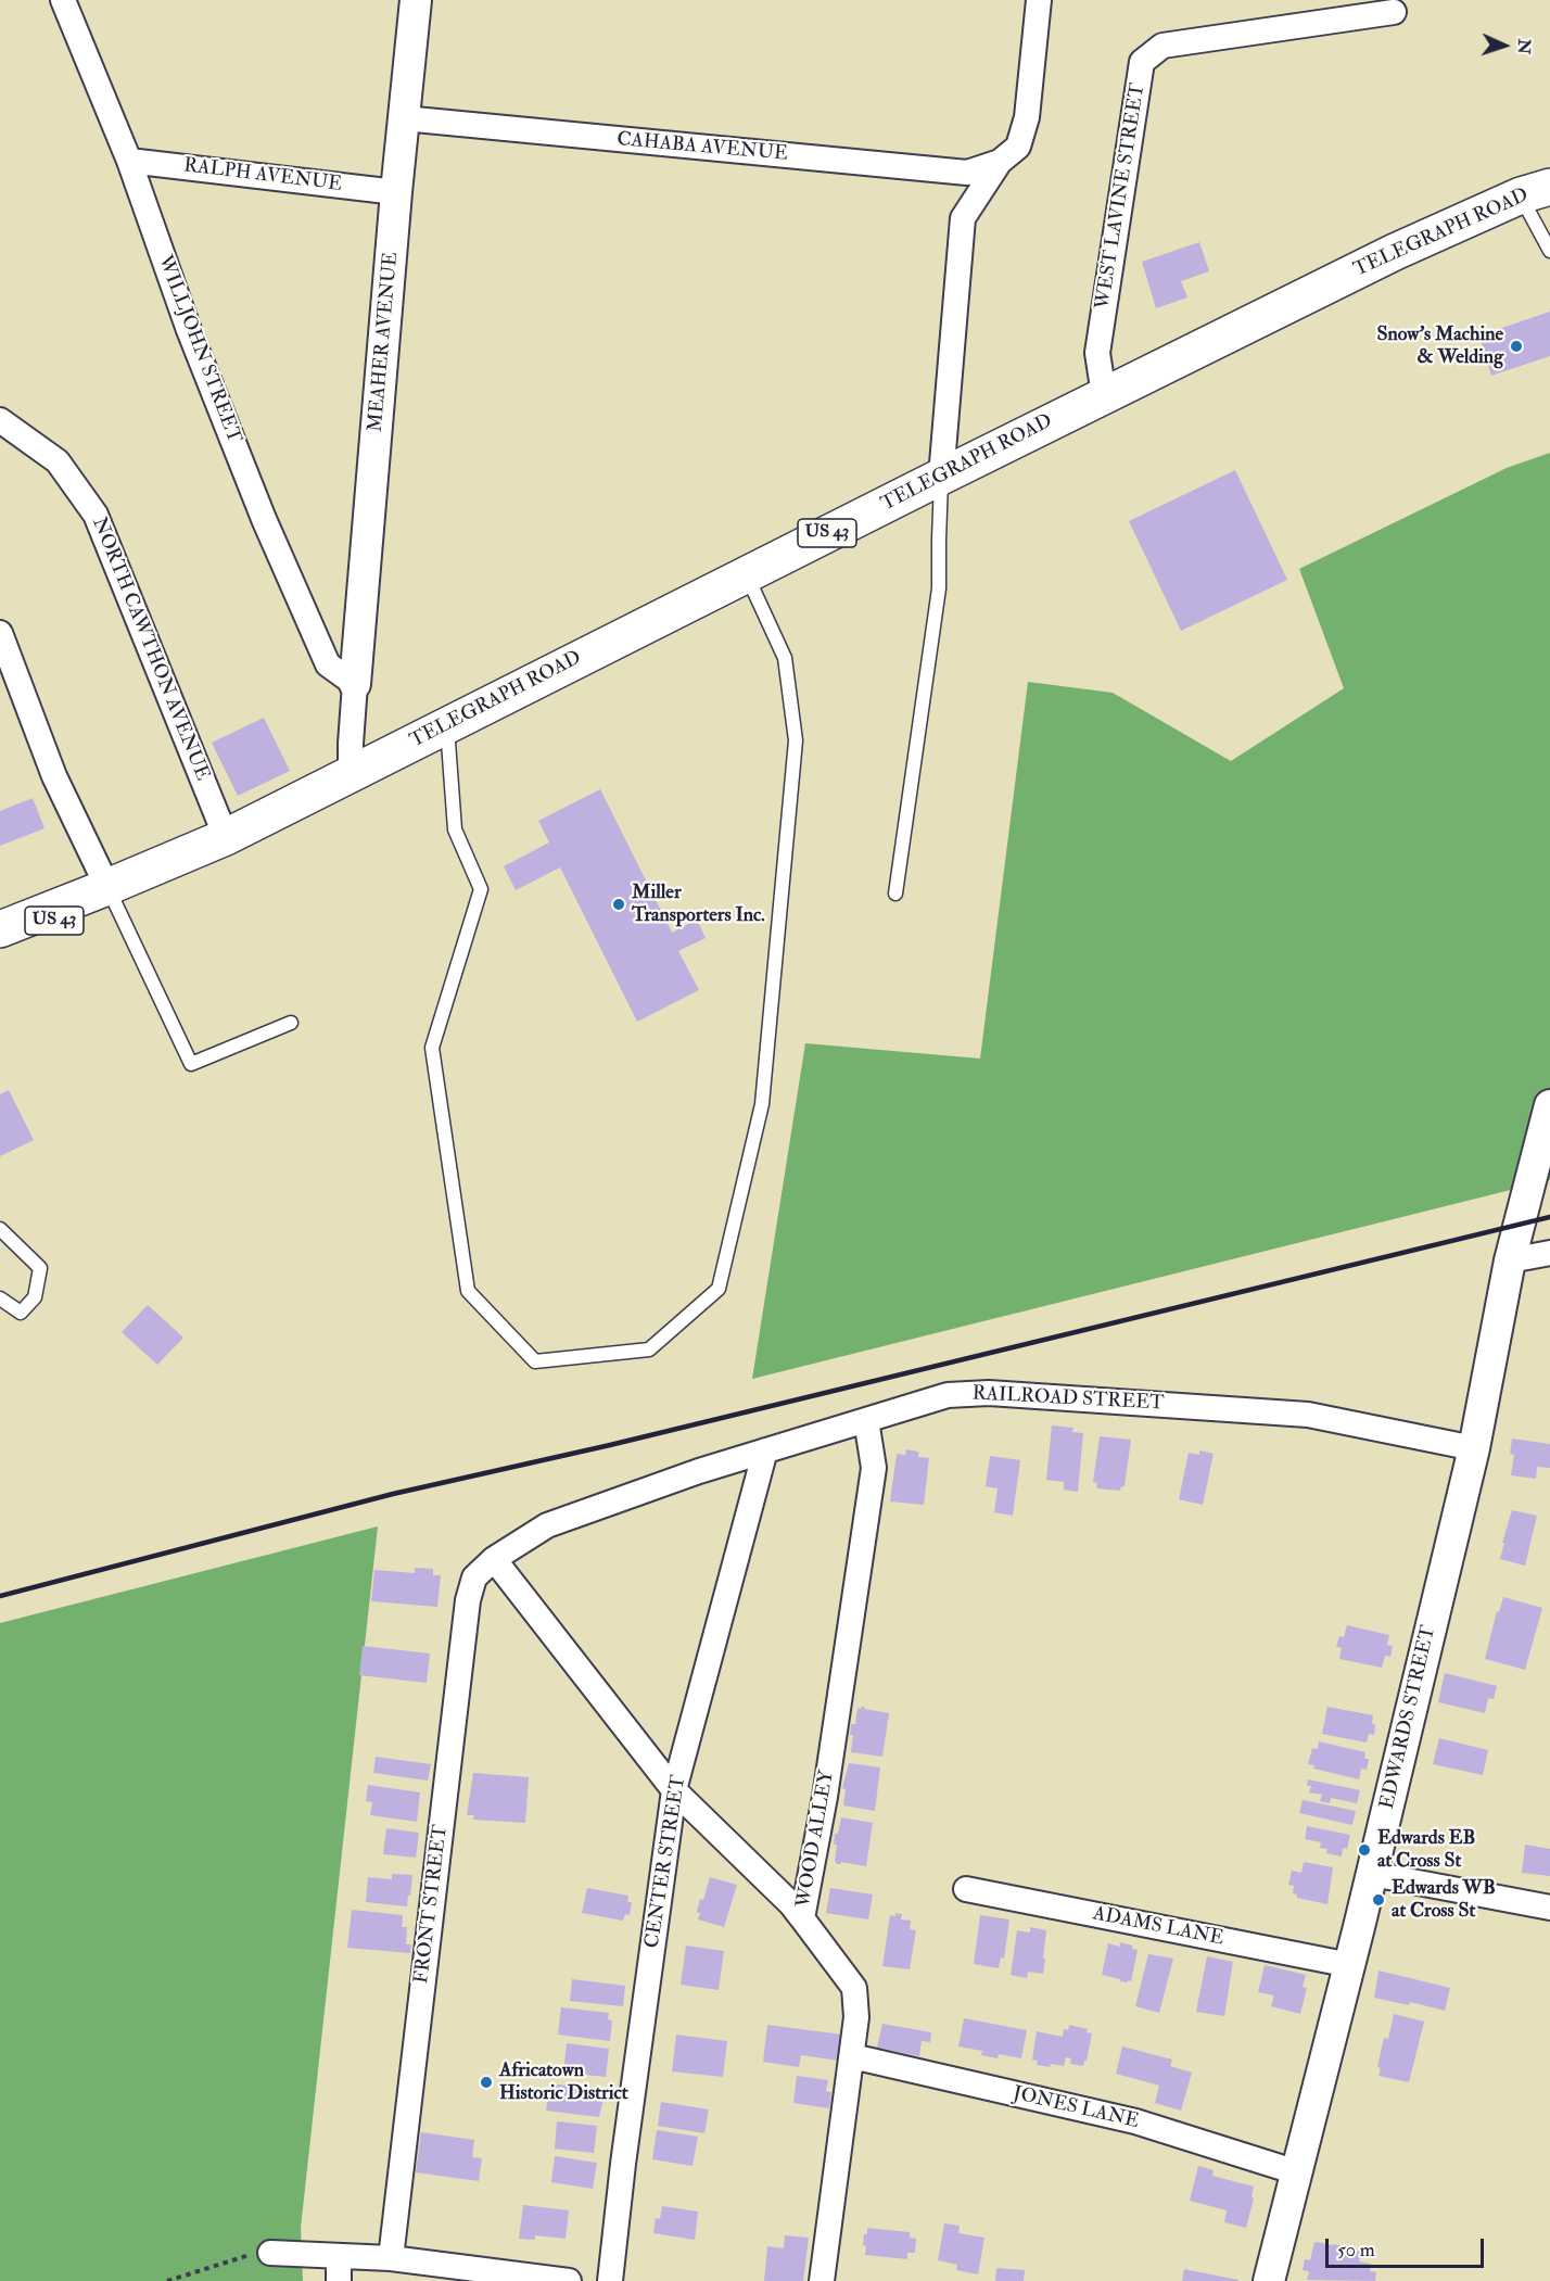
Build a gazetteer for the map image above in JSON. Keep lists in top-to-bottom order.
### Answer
{
  "streets": {
    "main road": ["TELEGRAPH ROAD", "US 43"],
    "street": [
      "CAHABA AVENUE",
      "RALPH AVENUE",
      "WEST LAVINE STREET",
      "MEAHER AVENUE",
      "WILLJOHN STREET",
      "NORTH CAWTHON AVENUE",
      "RAILROAD STREET",
      "EDWARDS STREET",
      "WOOD ALLEY",
      "CENTER STREET",
      "FRONT STREET",
      "ADAMS LANE",
      "JONES LANE"
    ]
  },
  "crossings": [
    ["CAHABA AVENUE", "MEAHER AVENUE"],
    ["RALPH AVENUE", "MEAHER AVENUE"],
    ["RALPH AVENUE", "WILLJOHN STREET"],
    ["WEST LAVINE STREET", "TELEGRAPH ROAD"],
    ["TELEGRAPH ROAD", "NORTH CAWTHON AVENUE"],
    ["MEAHER AVENUE", "WILLJOHN STREET"],
    ["RAILROAD STREET", "EDWARDS STREET"],
    ["RAILROAD STREET", "WOOD ALLEY"],
    ["RAILROAD STREET", "CENTER STREET"],
    ["RAILROAD STREET", "FRONT STREET"],
    ["EDWARDS STREET", "ADAMS LANE"],
    ["EDWARDS STREET", "JONES LANE"],
    ["WOOD ALLEY", "JONES LANE"]
  ],
  "places": [
    "Snow's Machine & Welding",
    "Miller Transporters Inc.",
    "Edwards EB at Cross St",
    "Edwards WB at Cross St",
    "Africatown Historic District"
  ],
  "scale_bar": "50 m",
  "north": "right"
}
